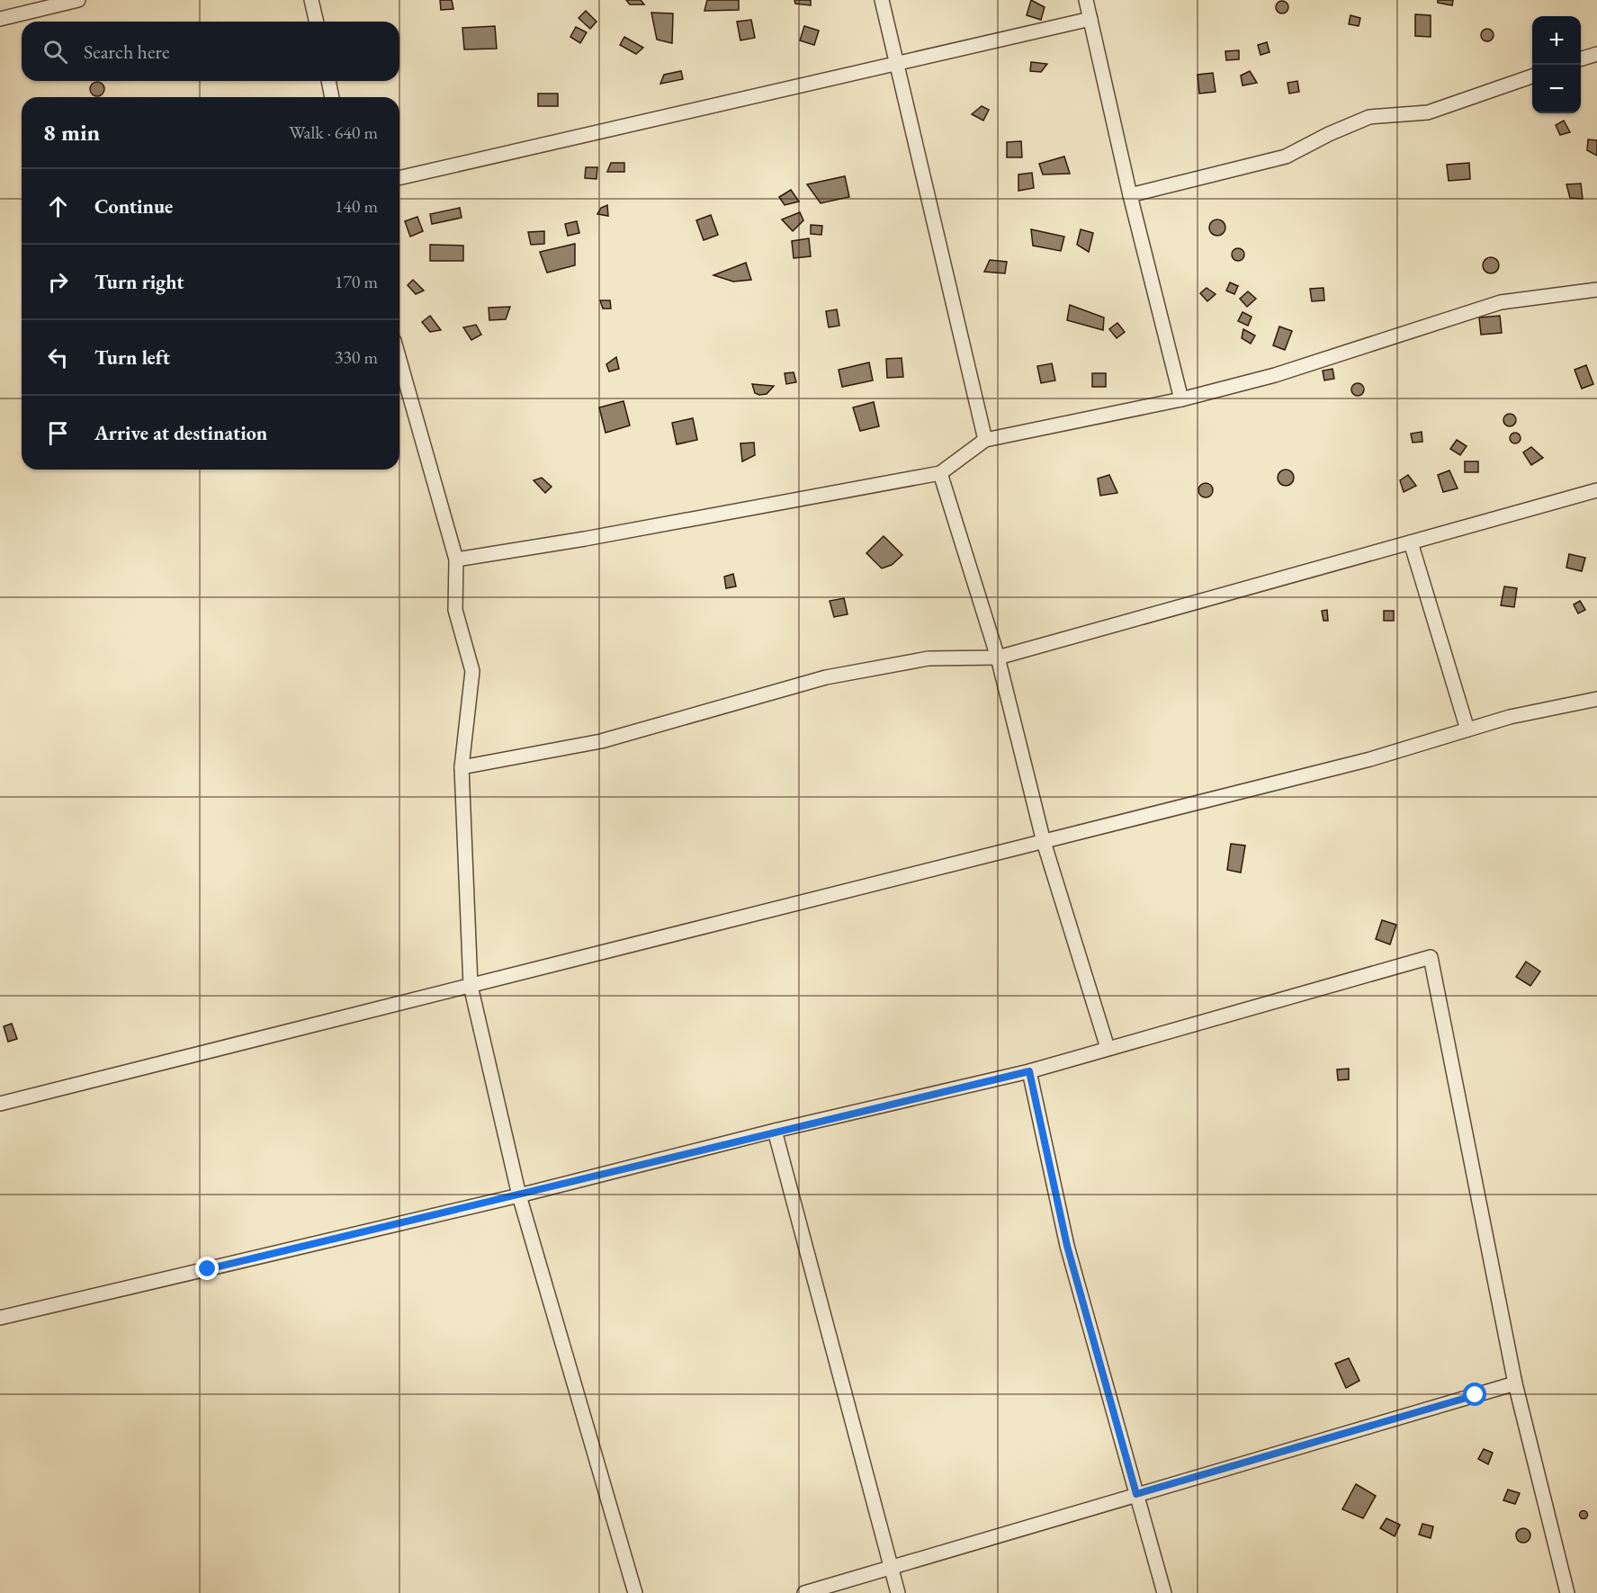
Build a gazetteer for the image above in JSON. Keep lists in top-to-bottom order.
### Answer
{
  "page": {
    "map_buttons": ["+", "−"],
    "search": "Search here",
    "heading": ["8 min", "Walk · 640 m"],
    "list": [
      ["Continue", "140 m"],
      ["Turn right", "170 m"],
      ["Turn left", "330 m"],
      "Arrive at destination"
    ]
  }
}
